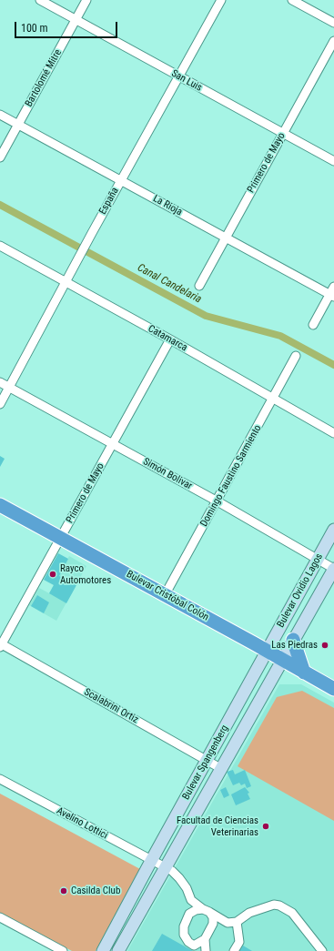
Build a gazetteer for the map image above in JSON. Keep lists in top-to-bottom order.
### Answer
{
  "streets": {
    "highway": ["Bulevar Cristóbal Colón"],
    "main road": ["Bulevar Ovidio Lagos", "Bulevar Spangenberg"],
    "street": [
      "Bartolomé Mitre",
      "San Luis",
      "Primero de Mayo",
      "España",
      "La Rioja",
      "Catamarca",
      "Simón Bolivar",
      "Domingo Faustino Sarmiento",
      "Scalabrini Ortiz",
      "Avelino Lottici"
    ]
  },
  "crossings": [
    ["Bartolomé Mitre", "San Luis"],
    ["Bartolomé Mitre", "La Rioja"],
    ["San Luis", "Primero de Mayo"],
    ["San Luis", "España"],
    ["Primero de Mayo", "La Rioja"],
    ["Primero de Mayo", "Catamarca"],
    ["Primero de Mayo", "Simón Bolivar"],
    ["Primero de Mayo", "Bulevar Cristóbal Colón"],
    ["Primero de Mayo", "Scalabrini Ortiz"],
    ["España", "La Rioja"],
    ["España", "Catamarca"],
    ["España", "Simón Bolivar"],
    ["Catamarca", "Domingo Faustino Sarmiento"],
    ["Simón Bolivar", "Domingo Faustino Sarmiento"],
    ["Simón Bolivar", "Bulevar Ovidio Lagos"],
    ["Domingo Faustino Sarmiento", "Bulevar Cristóbal Colón"],
    ["Bulevar Ovidio Lagos", "Bulevar Cristóbal Colón"],
    ["Bulevar Ovidio Lagos", "Bulevar Spangenberg"],
    ["Bulevar Cristóbal Colón", "Bulevar Spangenberg"],
    ["Scalabrini Ortiz", "Bulevar Spangenberg"],
    ["Bulevar Spangenberg", "Avelino Lottici"]
  ],
  "water": ["Canal Candelaria"],
  "places": [
    "Rayco Automotores",
    "Las Piedras",
    "Facultad de Ciencias Veterinarias",
    "Casilda Club"
  ],
  "scale_bar": "100 m"
}
